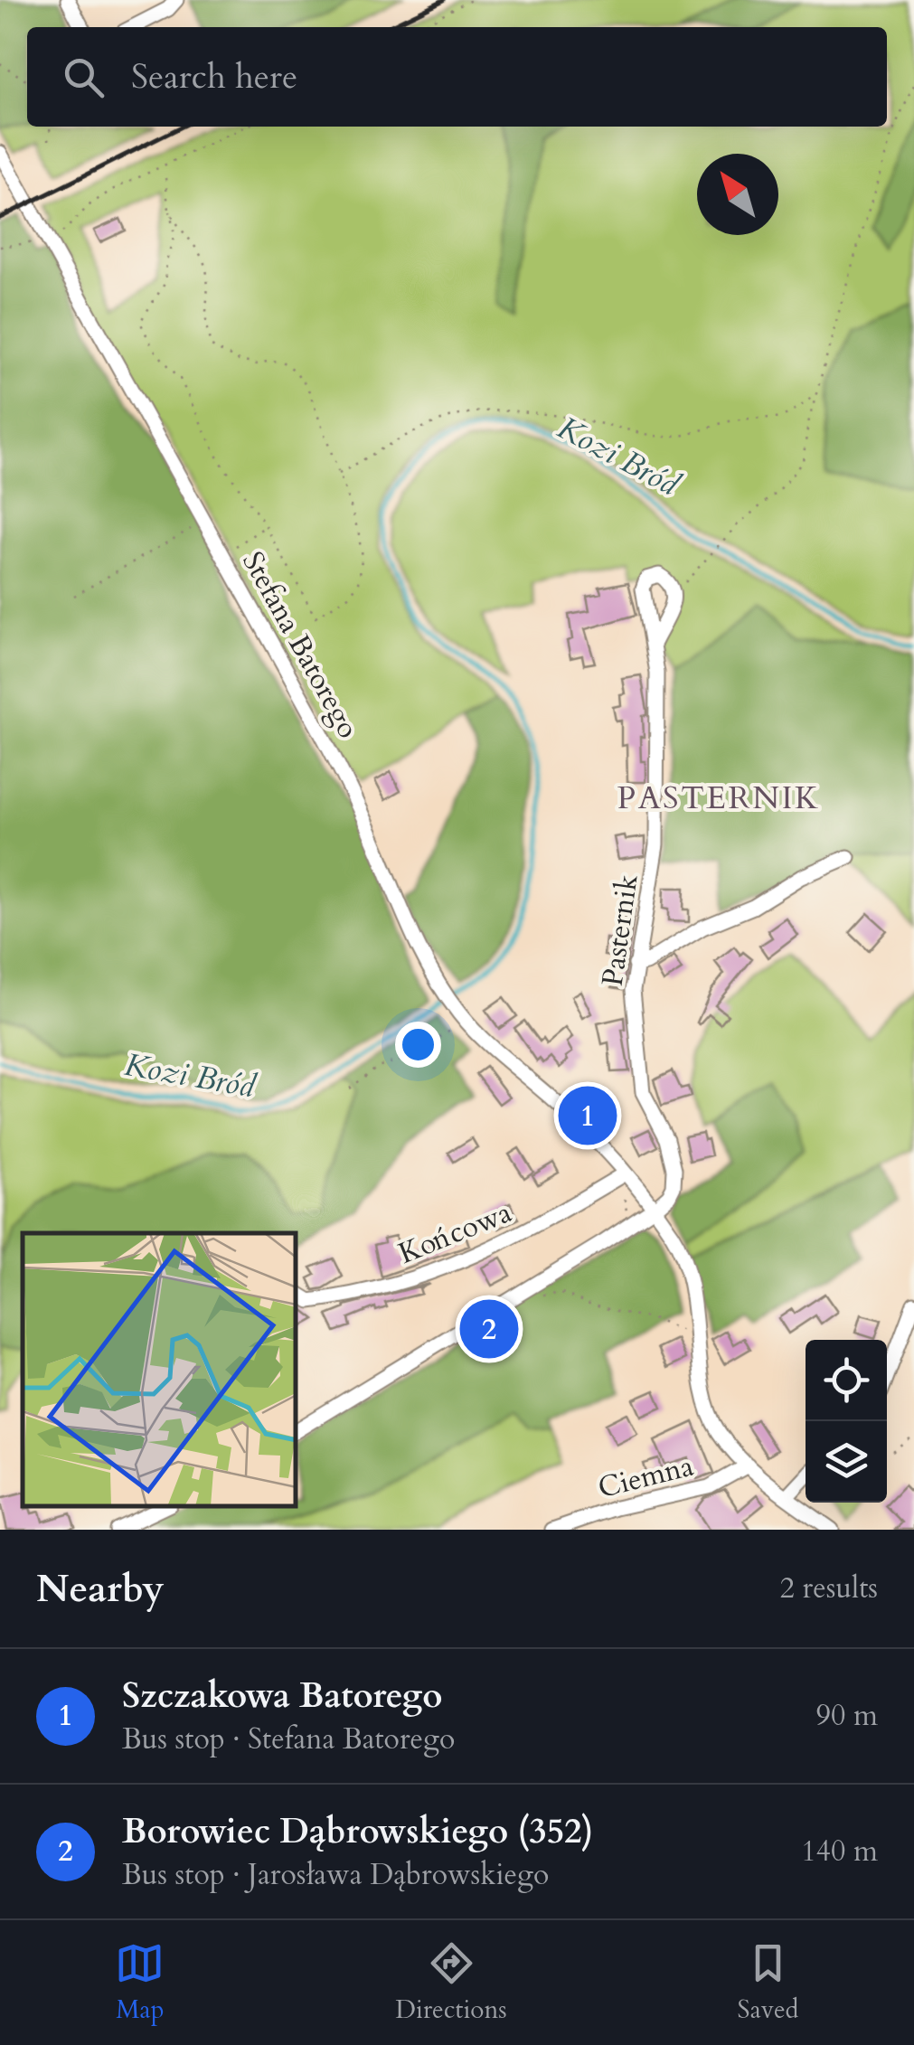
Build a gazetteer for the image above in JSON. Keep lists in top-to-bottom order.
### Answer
{
  "streets": {
    "street": [
      "Stefana Batorego",
      "Pasternik",
      "Końcowa",
      "Ciemna"
    ]
  },
  "crossings": [
    ["Stefana Batorego", "Pasternik"],
    ["Stefana Batorego", "Końcowa"],
    ["Stefana Batorego", "Ciemna"]
  ],
  "districts": ["PASTERNIK"],
  "water": ["Kozi Bród"],
  "north": "top left",
  "page": {
    "search": "Search here",
    "pins": ["1", "2"],
    "heading": ["Nearby", "2 results"],
    "list": [
      {
        "mark": "1",
        "name": "Szczakowa Batorego",
        "note": "Bus stop · Stefana Batorego",
        "value": "90 m"
      },
      {
        "mark": "2",
        "name": "Borowiec Dąbrowskiego (352)",
        "note": "Bus stop · Jarosława Dąbrowskiego",
        "value": "140 m"
      }
    ],
    "nav": ["Map", "Directions", "Saved"]
  }
}
